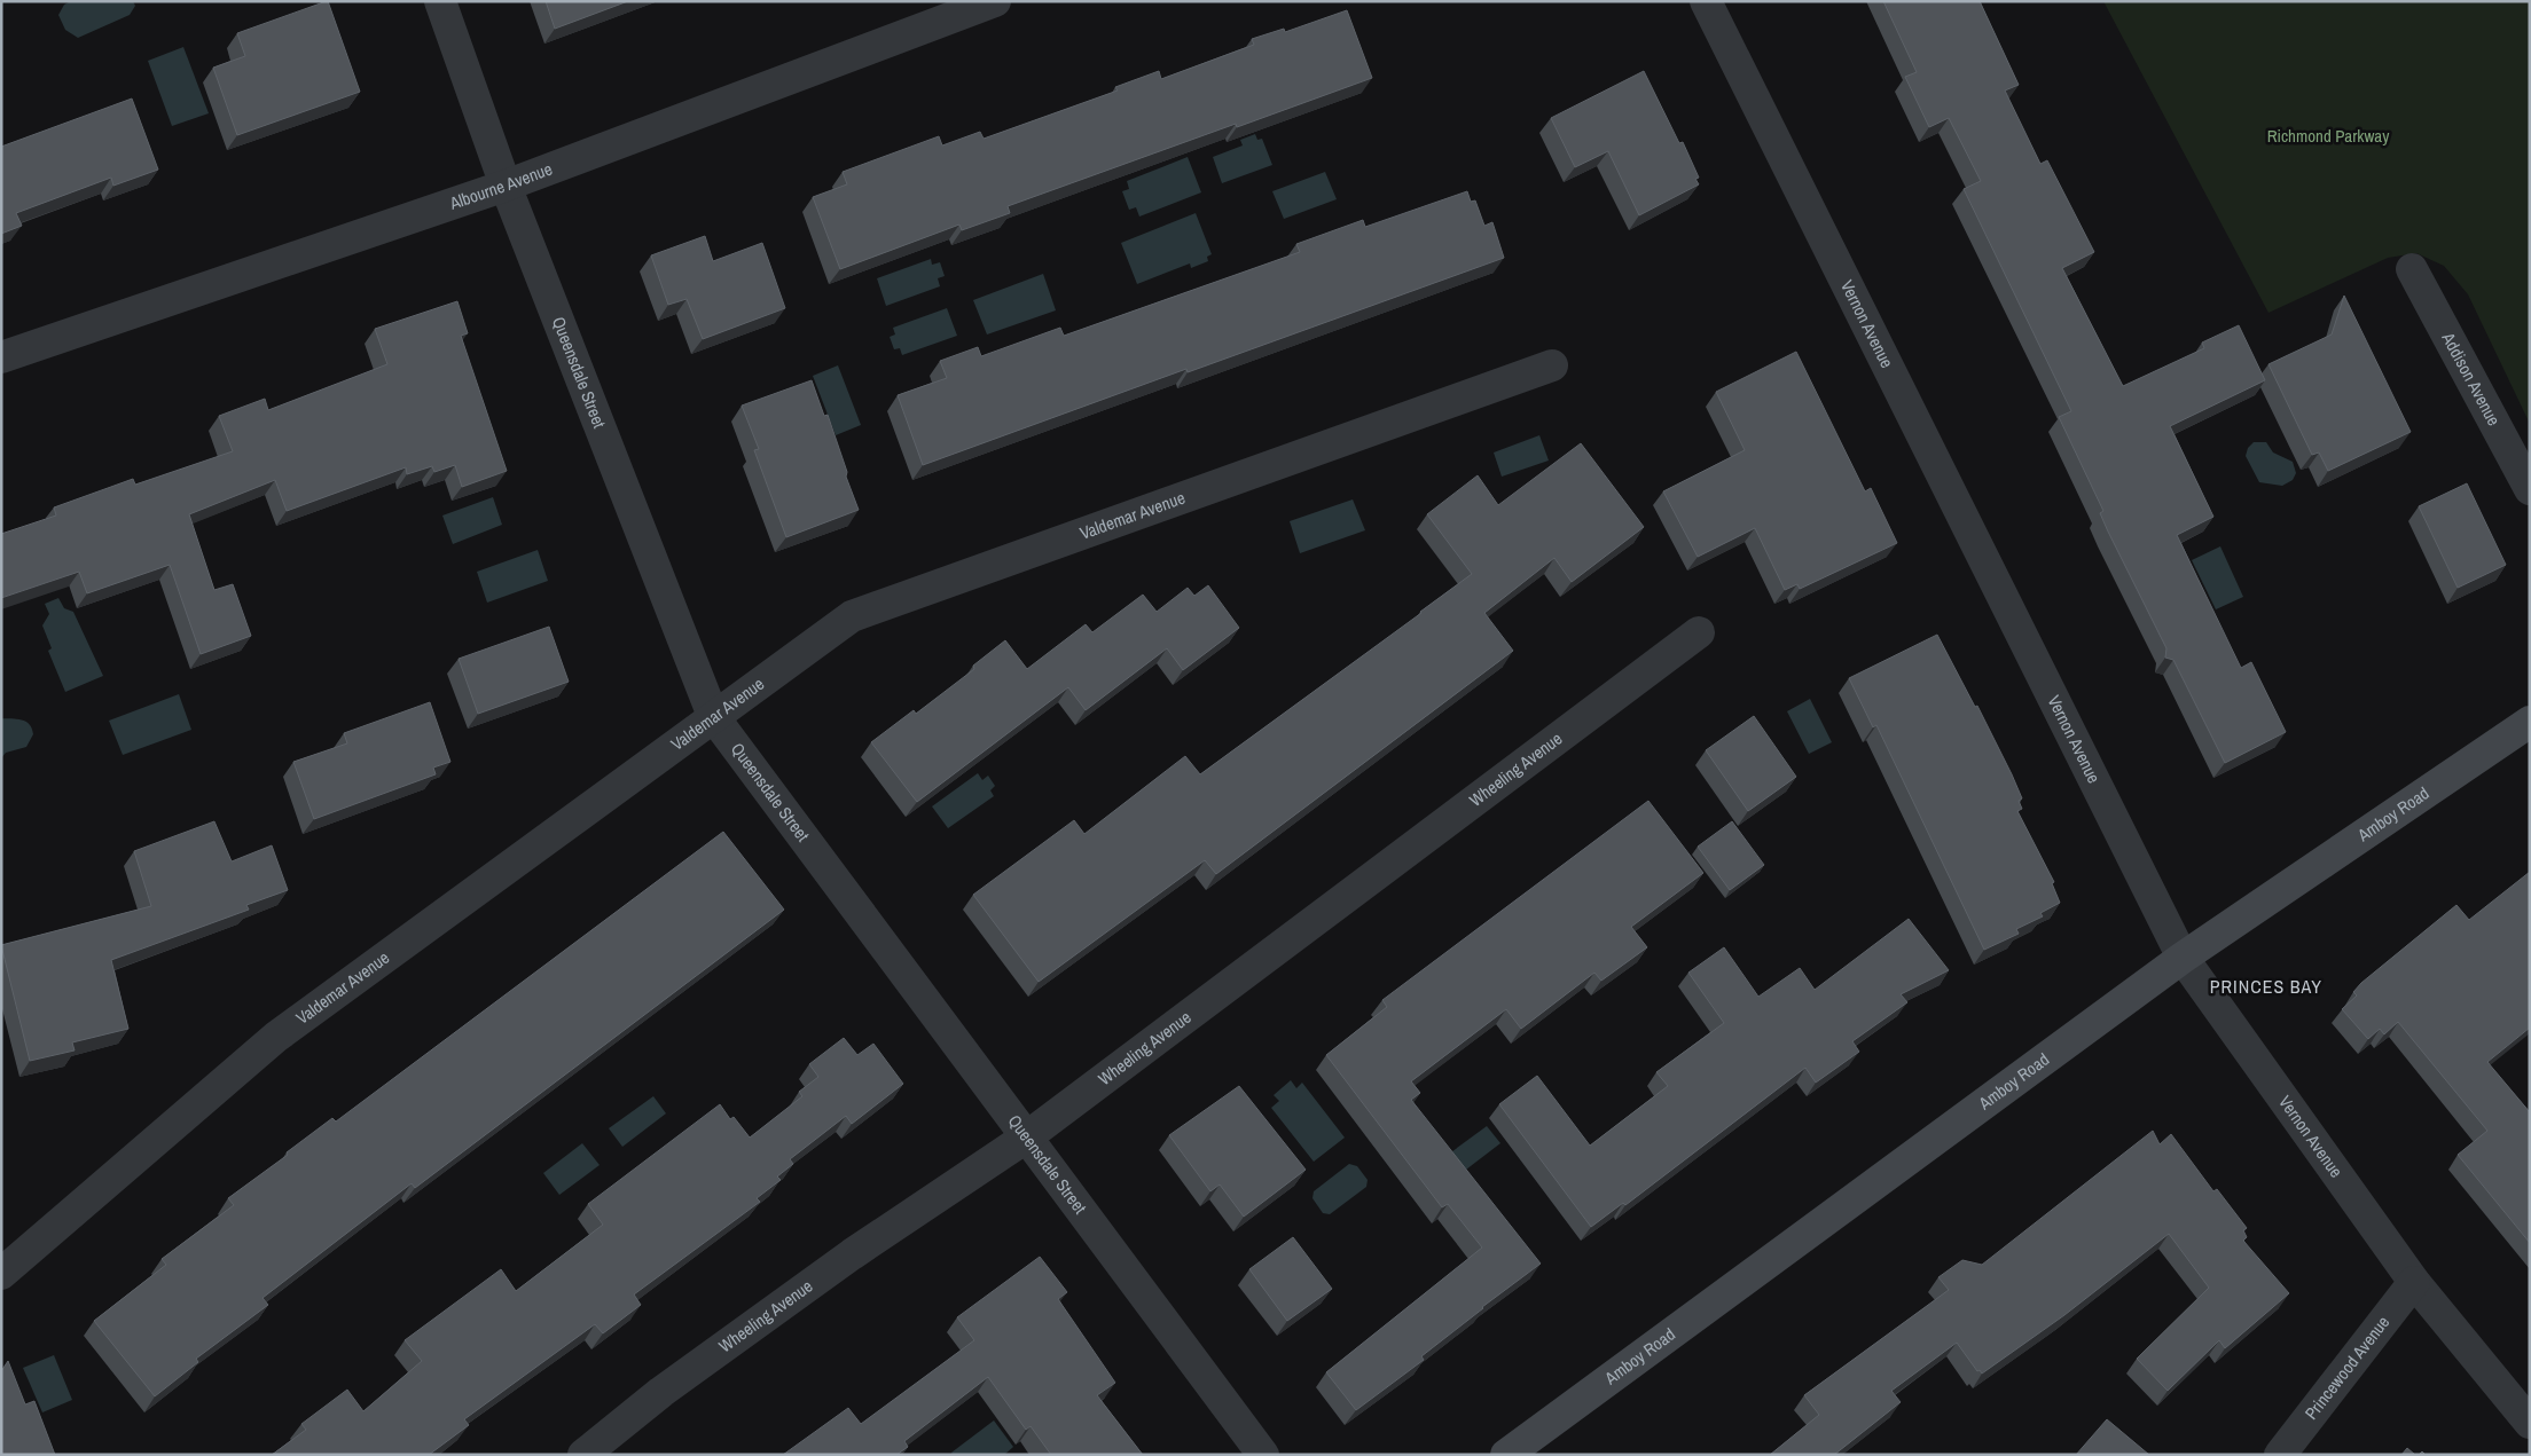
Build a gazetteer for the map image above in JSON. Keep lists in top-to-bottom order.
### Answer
{
  "streets": {
    "main road": ["Amboy Road"],
    "street": [
      "Albourne Avenue",
      "Vernon Avenue",
      "Queensdale Street",
      "Addison Avenue",
      "Valdemar Avenue",
      "Wheeling Avenue",
      "Princewood Avenue"
    ]
  },
  "crossings": [
    ["Albourne Avenue", "Queensdale Street"],
    ["Vernon Avenue", "Amboy Road"],
    ["Vernon Avenue", "Princewood Avenue"],
    ["Queensdale Street", "Valdemar Avenue"],
    ["Queensdale Street", "Wheeling Avenue"]
  ],
  "districts": ["PRINCES BAY"],
  "parks": ["Richmond Parkway"]
}
